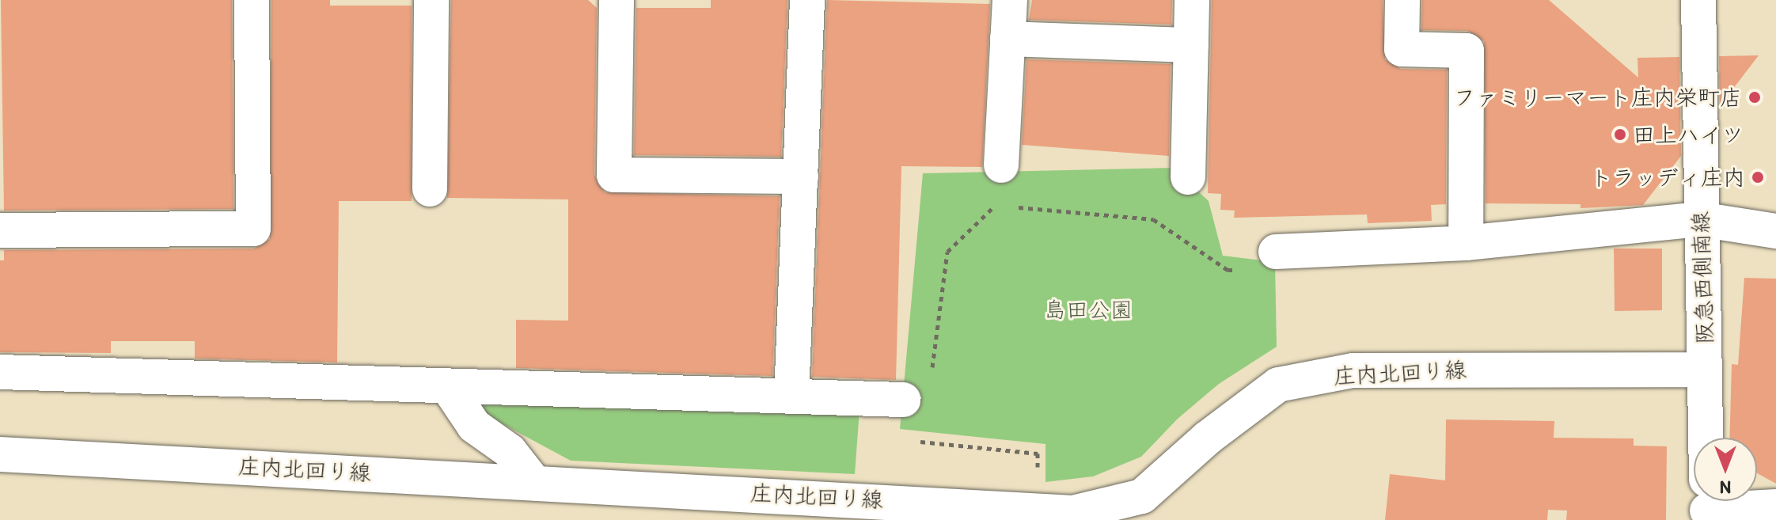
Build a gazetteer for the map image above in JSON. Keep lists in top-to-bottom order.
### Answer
{
  "streets": {
    "street": ["阪急西側南線", "庄内北回り線"]
  },
  "crossings": [
    ["阪急西側南線", "庄内北回り線"]
  ],
  "parks": ["島田公園"],
  "places": ["ファミリーマート庄内栄町店", "田上ハイツ", "トラッディ庄内"],
  "north": "bottom"
}
